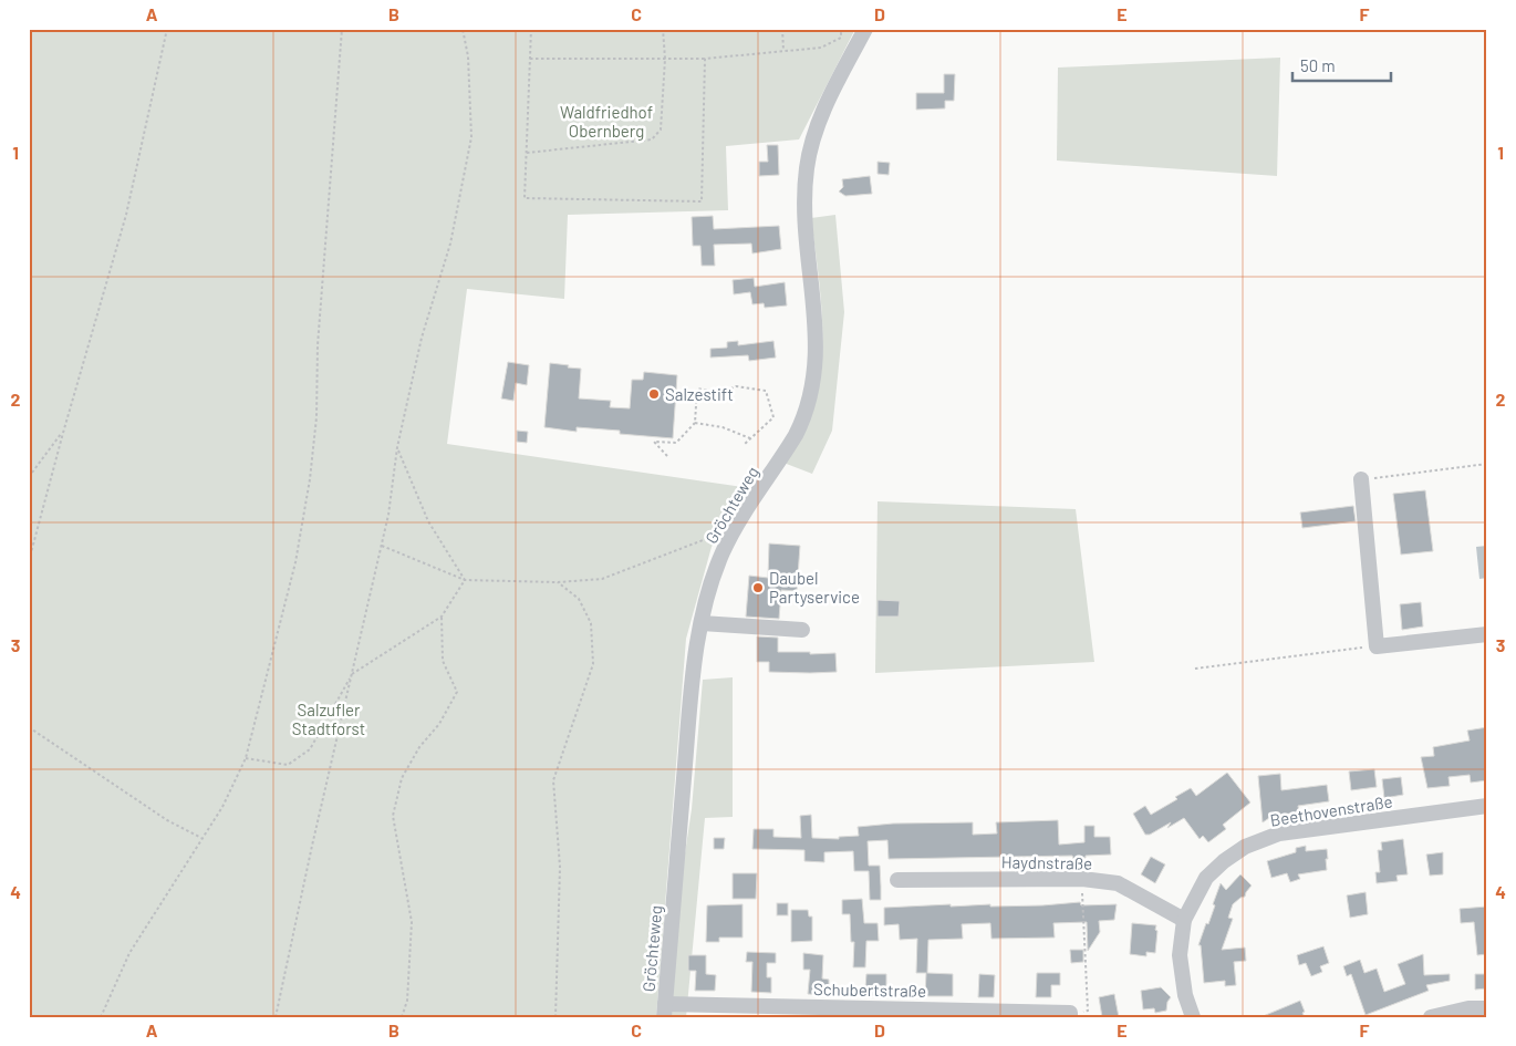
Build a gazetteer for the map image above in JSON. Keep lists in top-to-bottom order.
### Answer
{
  "streets": {
    "street": [
      "Gröchteweg",
      "Beethovenstraße",
      "Haydnstraße",
      "Schubertstraße"
    ]
  },
  "crossings": [
    ["Gröchteweg", "Schubertstraße"],
    ["Beethovenstraße", "Haydnstraße"]
  ],
  "parks": ["Waldfriedhof Obernberg", "Salzufler Stadtforst"],
  "places": ["Salzestift", "Daubel Partyservice"],
  "scale_bar": "50 m",
  "grid": {
    "columns": [
      "A",
      "B",
      "C",
      "D",
      "E",
      "F"
    ],
    "rows": [
      "1",
      "2",
      "3",
      "4"
    ]
  }
}
